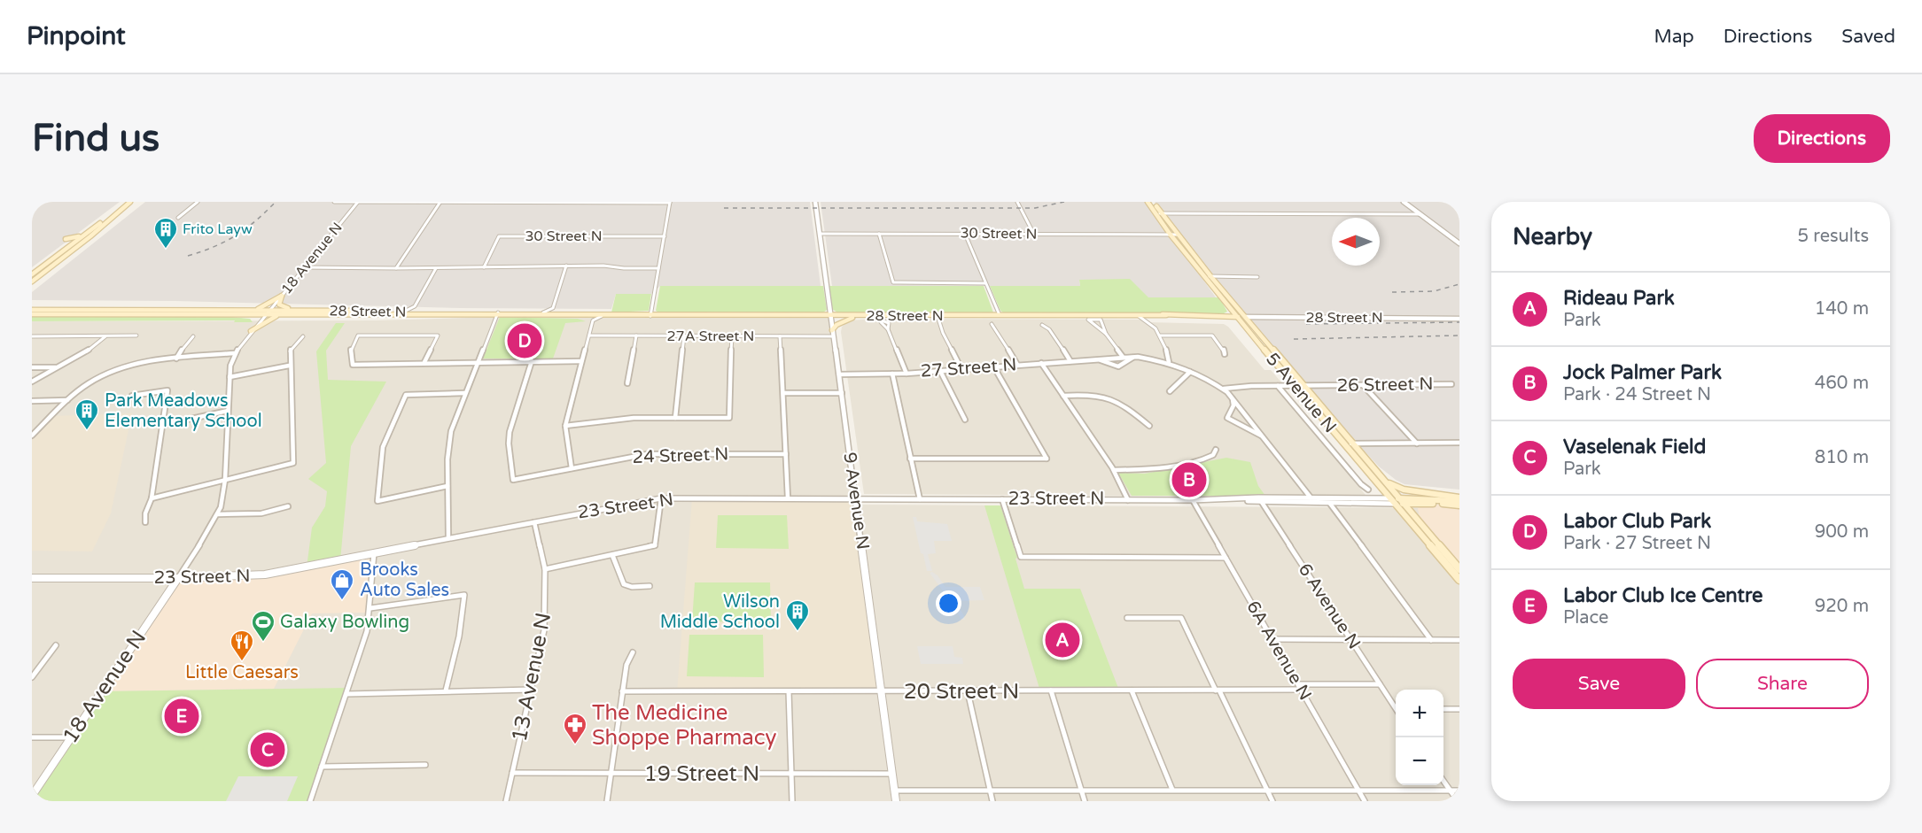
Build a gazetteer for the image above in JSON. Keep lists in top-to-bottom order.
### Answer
{
  "streets": {
    "main road": ["28 Street N", "5 Avenue N"],
    "street": [
      "30 Street N",
      "18 Avenue N",
      "27A Street N",
      "27 Street N",
      "26 Street N",
      "24 Street N",
      "23 Street N",
      "9 Avenue N",
      "6 Avenue N",
      "6A Avenue N",
      "13 Avenue N",
      "20 Street N",
      "19 Street N"
    ]
  },
  "crossings": [
    ["30 Street N", "5 Avenue N"],
    ["30 Street N", "9 Avenue N"],
    ["18 Avenue N", "28 Street N"],
    ["18 Avenue N", "23 Street N"],
    ["28 Street N", "5 Avenue N"],
    ["28 Street N", "9 Avenue N"],
    ["27A Street N", "9 Avenue N"],
    ["27 Street N", "26 Street N"],
    ["27 Street N", "9 Avenue N"],
    ["26 Street N", "5 Avenue N"],
    ["5 Avenue N", "23 Street N"],
    ["23 Street N", "9 Avenue N"],
    ["23 Street N", "6 Avenue N"],
    ["23 Street N", "6A Avenue N"],
    ["23 Street N", "13 Avenue N"],
    ["9 Avenue N", "20 Street N"],
    ["9 Avenue N", "19 Street N"],
    ["6 Avenue N", "20 Street N"],
    ["6A Avenue N", "20 Street N"],
    ["13 Avenue N", "19 Street N"]
  ],
  "places": {
    "building": ["Frito Layw", "Park Meadows Elementary School", "Wilson Middle School"],
    "shop": ["Brooks Auto Sales"],
    "sports": ["Galaxy Bowling"],
    "restaurant": ["Little Caesars"],
    "pharmacy": ["The Medicine Shoppe Pharmacy"]
  },
  "north": "left",
  "page": {
    "header": "Pinpoint",
    "nav": ["Map", "Directions", "Saved"],
    "buttons": [
      "Directions",
      ["Save", "Share"]
    ],
    "title": "Find us",
    "heading": ["Nearby", "5 results"],
    "list": [
      {
        "mark": "A",
        "name": "Rideau Park",
        "note": "Park",
        "value": "140 m"
      },
      {
        "mark": "B",
        "name": "Jock Palmer Park",
        "note": "Park · 24 Street N",
        "value": "460 m"
      },
      {
        "mark": "C",
        "name": "Vaselenak Field",
        "note": "Park",
        "value": "810 m"
      },
      {
        "mark": "D",
        "name": "Labor Club Park",
        "note": "Park · 27 Street N",
        "value": "900 m"
      },
      {
        "mark": "E",
        "name": "Labor Club Ice Centre",
        "note": "Place",
        "value": "920 m"
      }
    ],
    "pins": [
      "D",
      "B",
      "A",
      "E",
      "C"
    ],
    "map_buttons": ["+", "−"]
  }
}
